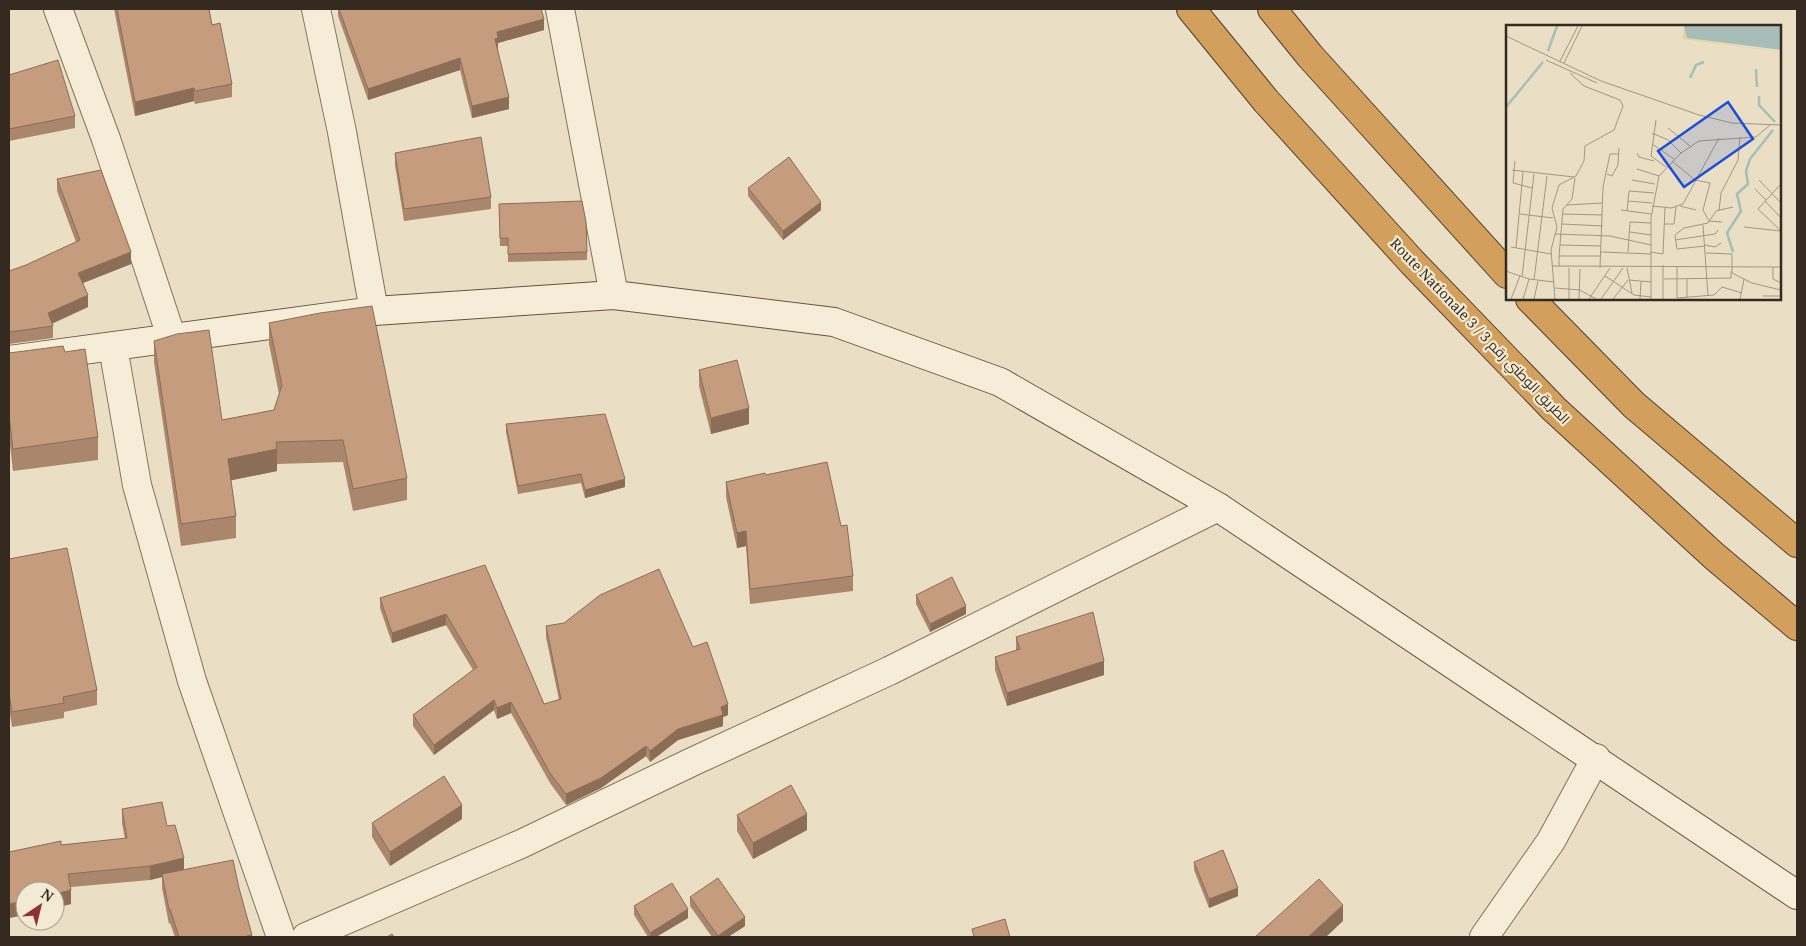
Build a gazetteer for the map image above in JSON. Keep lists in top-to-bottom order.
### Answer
{
  "streets": {
    "highway": ["Route Nationale 3 / الطريق الوطني رقم 3"]
  },
  "north": "top right"
}
